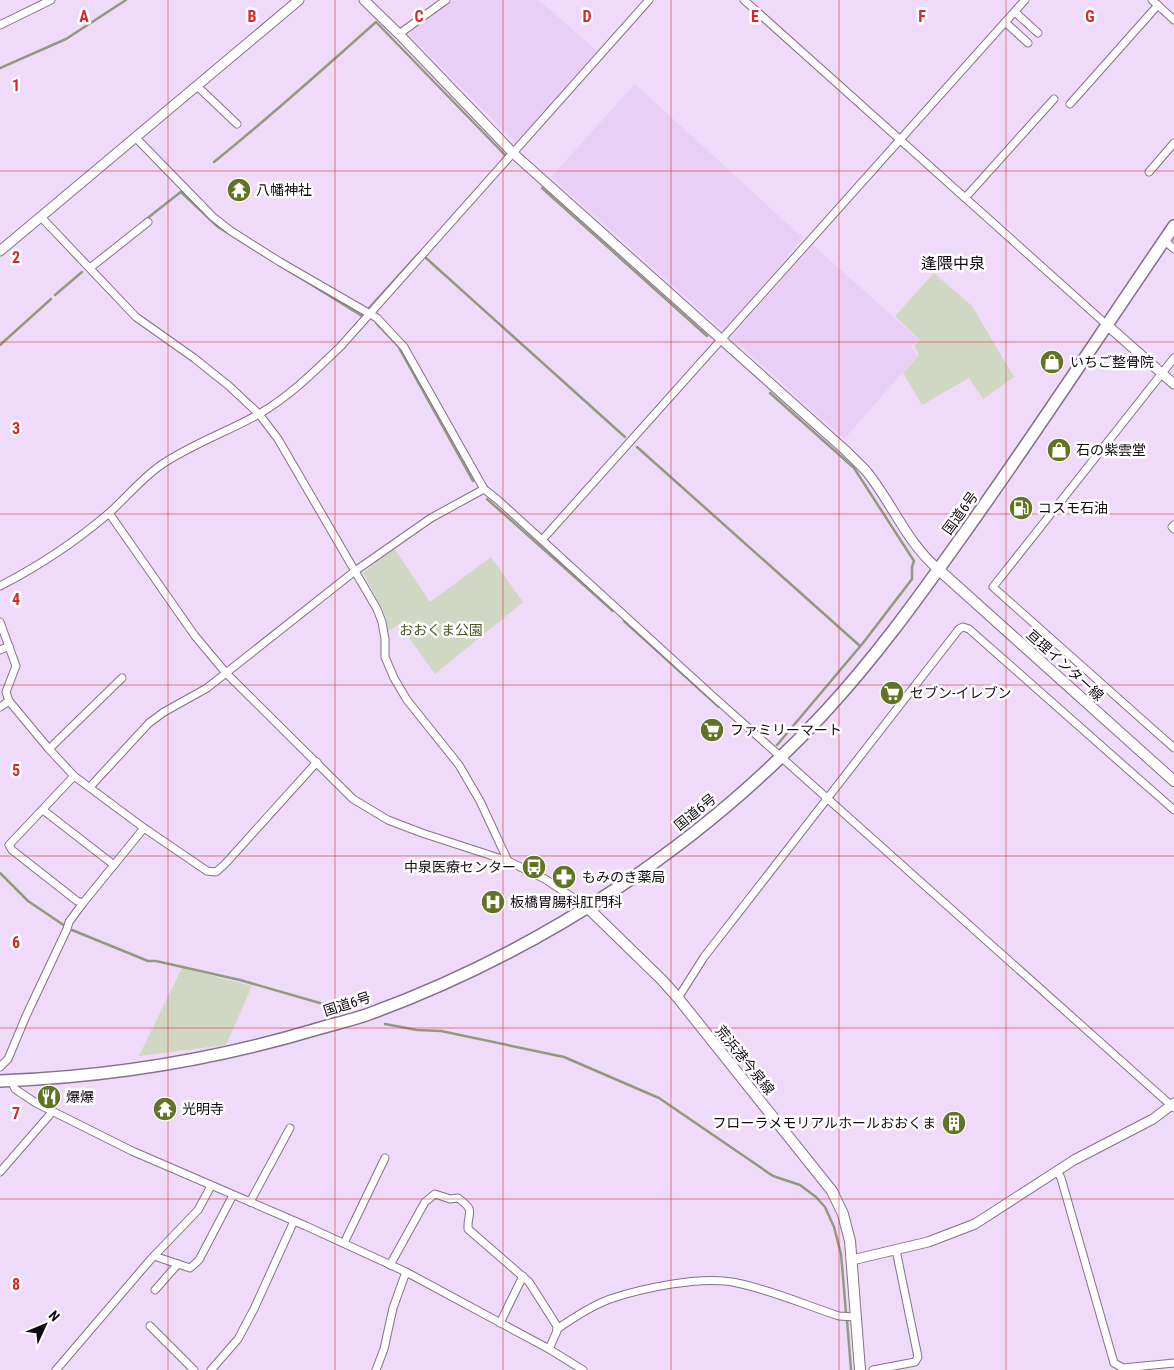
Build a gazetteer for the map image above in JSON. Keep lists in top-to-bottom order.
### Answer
{
  "streets": {
    "highway": ["国道6号"],
    "main road": ["亘理インター線", "荒浜港今泉線"]
  },
  "crossings": [
    ["国道6号", "亘理インター線"],
    ["国道6号", "荒浜港今泉線"]
  ],
  "districts": ["逢隈中泉"],
  "parks": ["おおくま公園"],
  "places": {
    "temple": ["八幡神社", "光明寺"],
    "shop": ["いちご整骨院", "石の紫雲堂"],
    "fuel station": ["コスモ石油"],
    "supermarket": ["セブン-イレブン", "ファミリーマート"],
    "bus stop": ["中泉医療センター"],
    "pharmacy": ["もみのき薬局"],
    "hospital": ["板橋胃腸科肛門科"],
    "restaurant": ["爆爆"],
    "building": ["フローラメモリアルホールおおくま"]
  },
  "north": "top right",
  "grid": {
    "columns": [
      "A",
      "B",
      "C",
      "D",
      "E",
      "F",
      "G"
    ],
    "rows": [
      "1",
      "2",
      "3",
      "4",
      "5",
      "6",
      "7",
      "8"
    ]
  }
}
